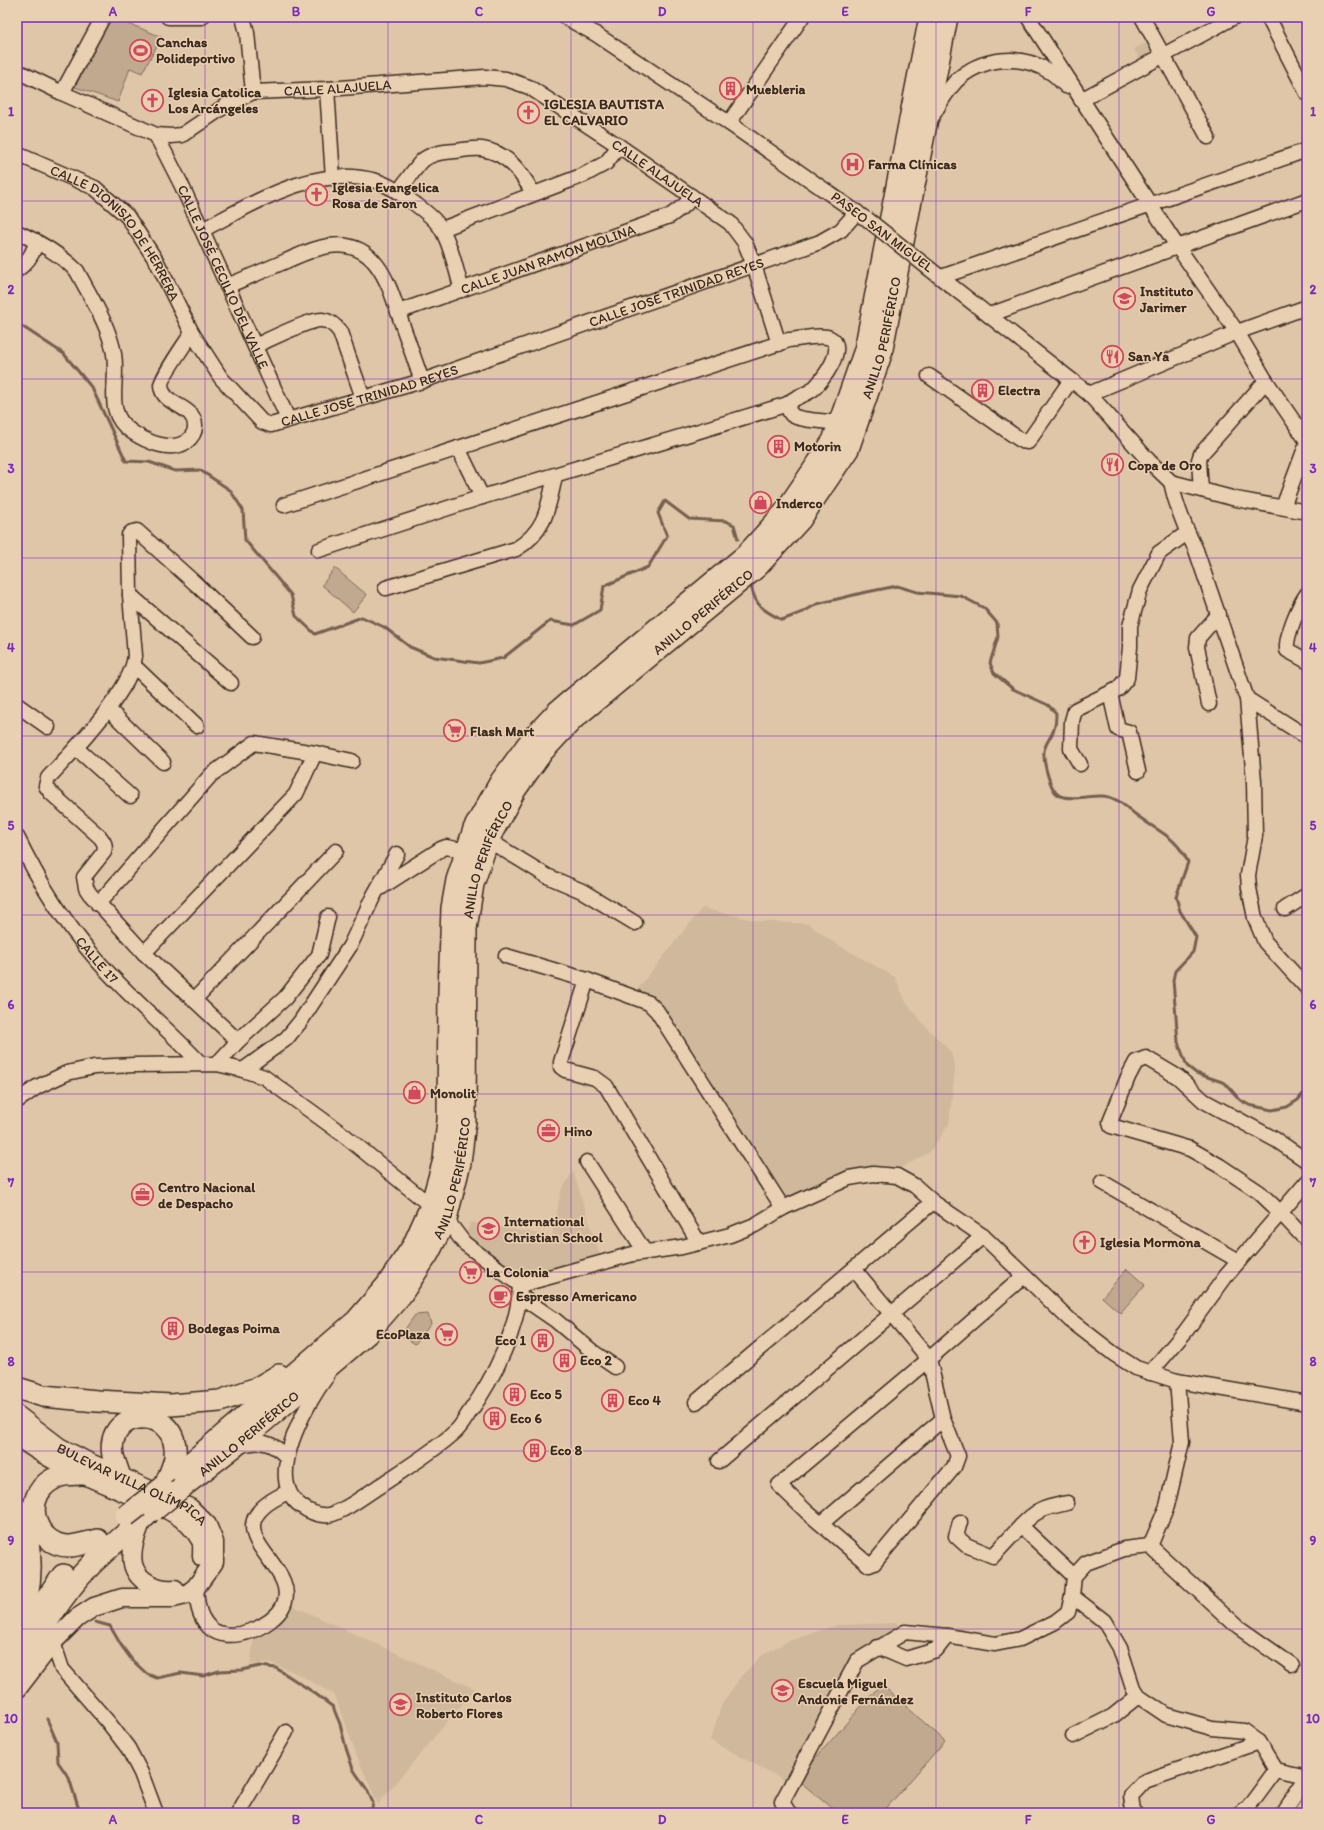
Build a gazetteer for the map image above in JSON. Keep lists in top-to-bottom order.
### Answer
{
  "streets": {
    "highway": ["ANILLO PERIFÉRICO"],
    "main road": ["BULEVAR VILLA OLÍMPICA"],
    "street": [
      "CALLE ALAJUELA",
      "PASEO SAN MIGUEL",
      "CALLE DIONISIO DE HERRERA",
      "CALLE JUAN RAMÓN MOLINA",
      "CALLE JOSÉ CECILIO DEL VALLE",
      "CALLE JOSÉ TRINIDAD REYES",
      "CALLE 17"
    ]
  },
  "crossings": [
    ["CALLE ALAJUELA", "CALLE JUAN RAMÓN MOLINA"],
    ["CALLE ALAJUELA", "CALLE JOSÉ CECILIO DEL VALLE"],
    ["CALLE ALAJUELA", "CALLE JOSÉ TRINIDAD REYES"],
    ["PASEO SAN MIGUEL", "CALLE JOSÉ TRINIDAD REYES"],
    ["CALLE DIONISIO DE HERRERA", "CALLE JOSÉ TRINIDAD REYES"],
    ["CALLE JOSÉ CECILIO DEL VALLE", "CALLE JOSÉ TRINIDAD REYES"],
    ["ANILLO PERIFÉRICO", "BULEVAR VILLA OLÍMPICA"]
  ],
  "places": {
    "sports": ["Canchas Polideportivo"],
    "building": [
      "Muebleria",
      "Electra",
      "Motorin",
      "Bodegas Poima",
      "Eco 1",
      "Eco 2",
      "Eco 5",
      "Eco 4",
      "Eco 6",
      "Eco 8"
    ],
    "church": [
      "Iglesia Catolica Los Arcángeles",
      "IGLESIA BAUTISTA EL CALVARIO",
      "Iglesia Evangelica Rosa de Saron",
      "Iglesia Mormona"
    ],
    "hospital": ["Farma Clínicas"],
    "school or university": [
      "Instituto Jarimer",
      "International Christian School",
      "Escuela Miguel Andonie Fernández",
      "Instituto Carlos Roberto Flores"
    ],
    "restaurant": ["San Ya", "Copa de Oro"],
    "shop": ["Inderco", "Monolit"],
    "supermarket": ["Flash Mart", "La Colonia", "EcoPlaza"],
    "office": ["Hino", "Centro Nacional de Despacho"],
    "cafe": ["Espresso Americano"]
  },
  "grid": {
    "columns": [
      "A",
      "B",
      "C",
      "D",
      "E",
      "F",
      "G"
    ],
    "rows": [
      "1",
      "2",
      "3",
      "4",
      "5",
      "6",
      "7",
      "8",
      "9",
      "10"
    ]
  }
}
